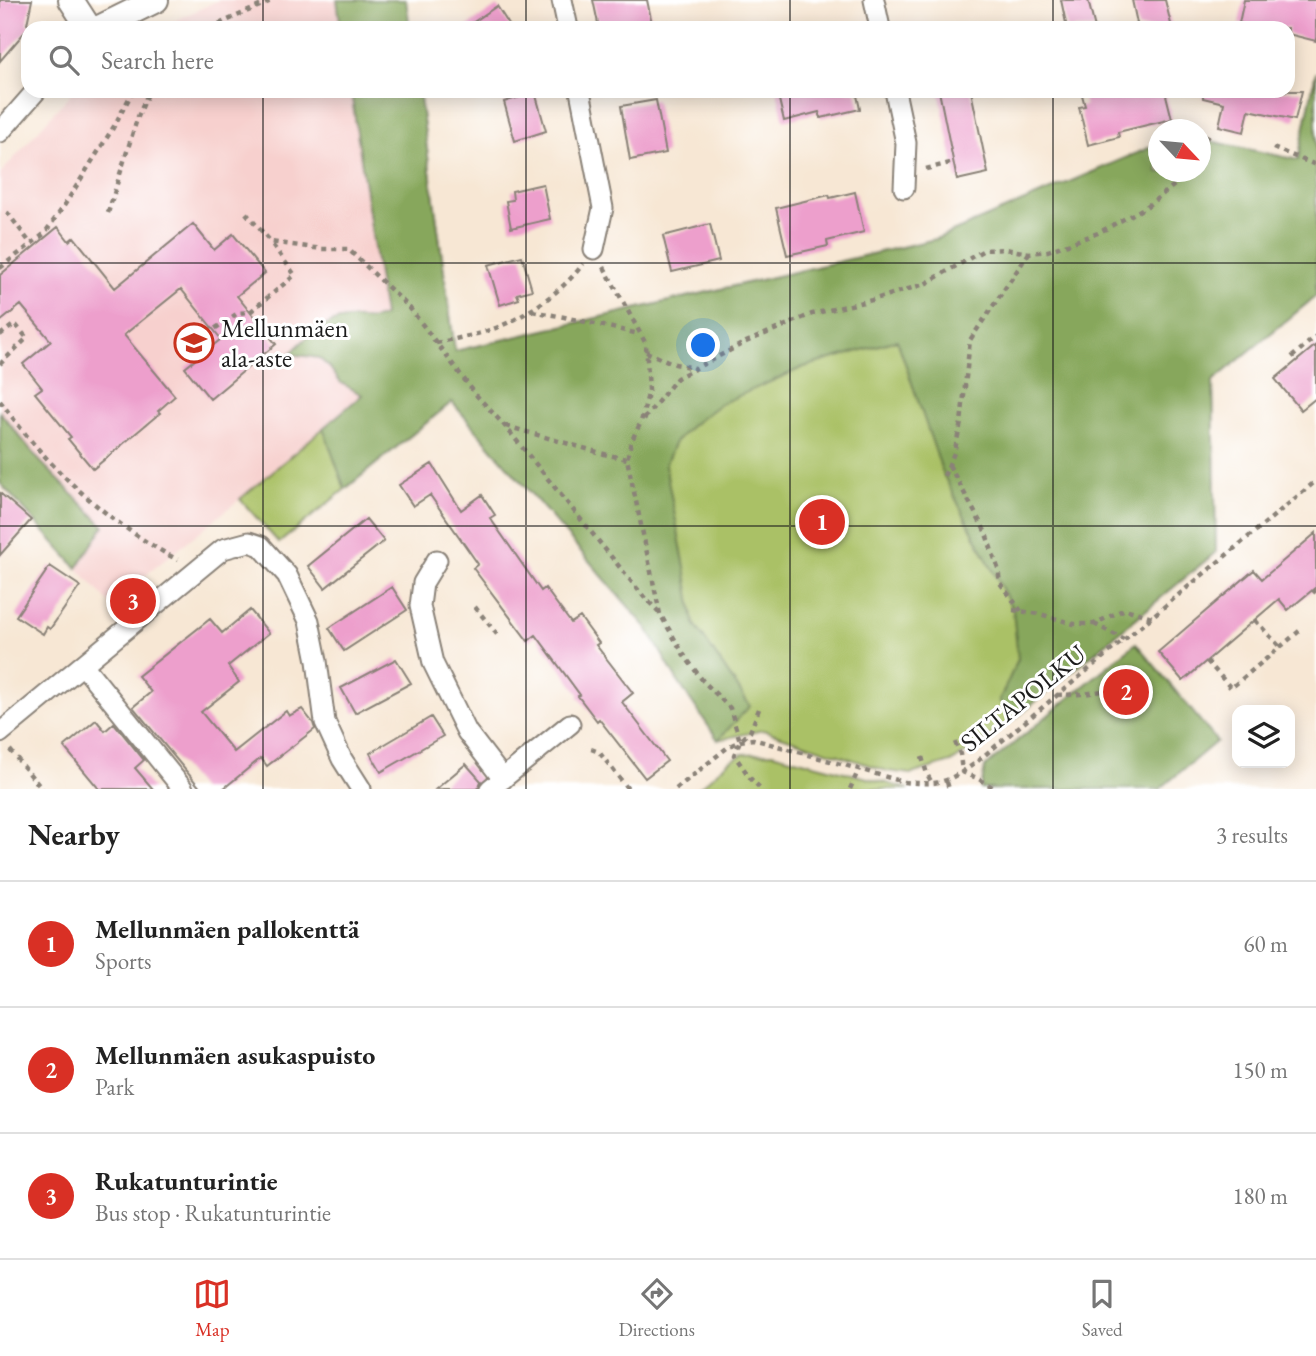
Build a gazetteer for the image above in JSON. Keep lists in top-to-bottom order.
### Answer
{
  "streets": {
    "path": ["SILTAPOLKU"]
  },
  "places": {
    "school or university": ["Mellunmäen ala-aste"]
  },
  "north": "bottom right",
  "page": {
    "search": "Search here",
    "pins": ["1", "3", "2"],
    "heading": ["Nearby", "3 results"],
    "list": [
      {
        "mark": "1",
        "name": "Mellunmäen pallokenttä",
        "note": "Sports",
        "value": "60 m"
      },
      {
        "mark": "2",
        "name": "Mellunmäen asukaspuisto",
        "note": "Park",
        "value": "150 m"
      },
      {
        "mark": "3",
        "name": "Rukatunturintie",
        "note": "Bus stop · Rukatunturintie",
        "value": "180 m"
      }
    ],
    "nav": ["Map", "Directions", "Saved"]
  }
}
